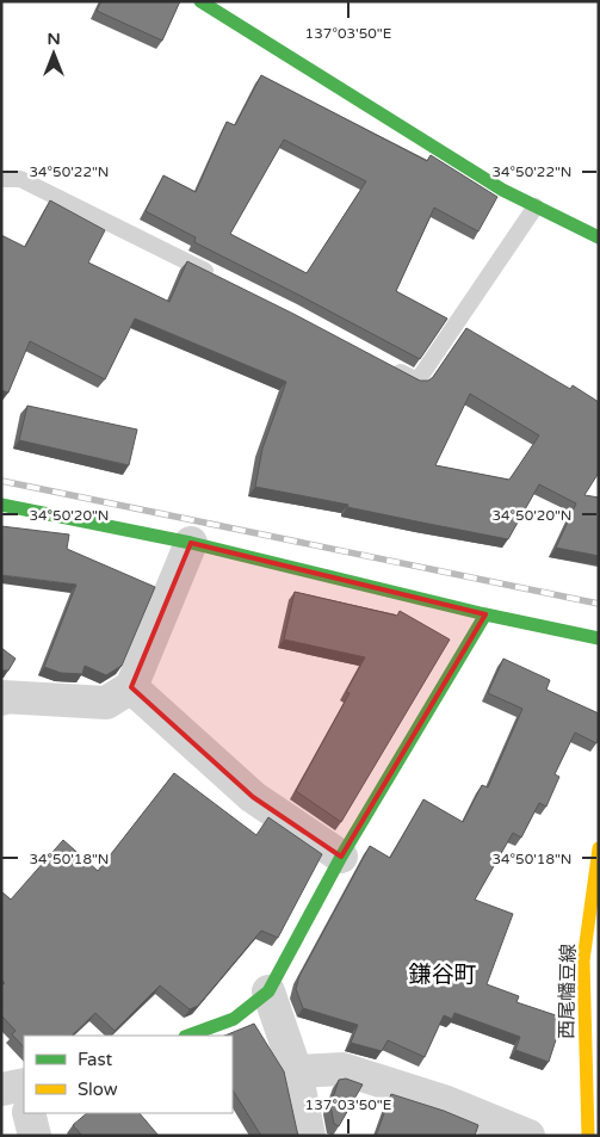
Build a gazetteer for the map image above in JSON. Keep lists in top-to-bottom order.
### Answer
{
  "streets": {
    "street": ["西尾幡豆線"]
  },
  "districts": ["鎌谷町"],
  "legend": ["Fast", "Slow"],
  "north": "top",
  "coordinates": [
    "137°03'50\"E",
    "34°50'22\"N",
    "34°50'20\"N",
    "34°50'18\"N"
  ]
}
